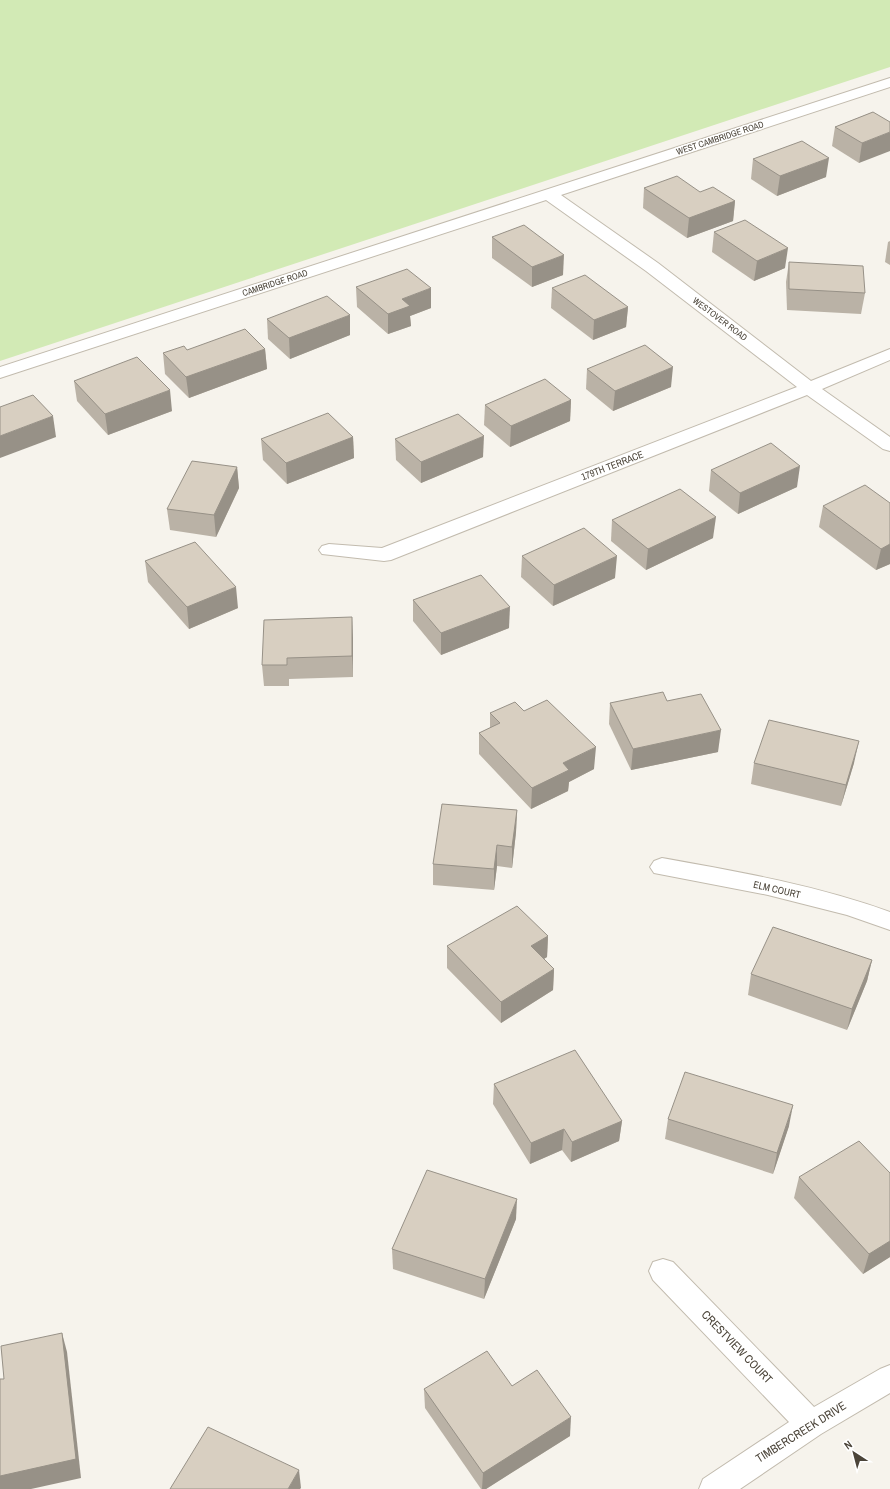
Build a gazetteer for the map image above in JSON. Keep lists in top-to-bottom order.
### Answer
{
  "streets": {
    "street": [
      "WEST CAMBRIDGE ROAD",
      "CAMBRIDGE ROAD",
      "WESTOVER ROAD",
      "179TH TERRACE",
      "ELM COURT",
      "CRESTVIEW COURT",
      "TIMBERCREEK DRIVE"
    ]
  },
  "crossings": [
    ["WEST CAMBRIDGE ROAD", "CAMBRIDGE ROAD"],
    ["WEST CAMBRIDGE ROAD", "WESTOVER ROAD"],
    ["CAMBRIDGE ROAD", "WESTOVER ROAD"],
    ["WESTOVER ROAD", "179TH TERRACE"],
    ["CRESTVIEW COURT", "TIMBERCREEK DRIVE"]
  ],
  "north": "top left"
}
